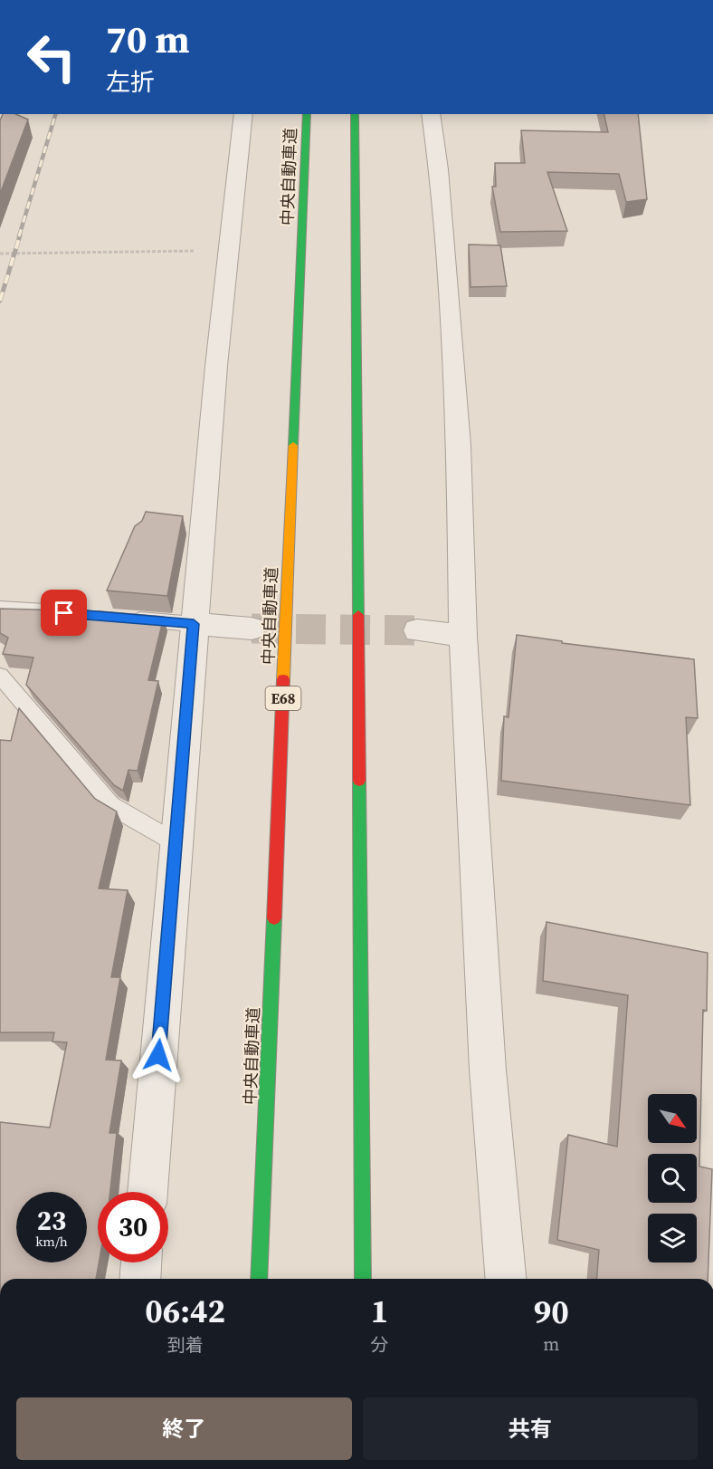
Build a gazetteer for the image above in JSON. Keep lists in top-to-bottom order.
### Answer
{
  "streets": {
    "highway": ["中央自動車道", "E68"]
  },
  "north": "bottom right",
  "page": {
    "turn": ["70 m", "左折"],
    "speed": "23 km/h",
    "limit": "30",
    "eta": [
      "06:42",
      "到着",
      "1",
      "分",
      "90",
      "m"
    ],
    "buttons": ["終了", "共有"]
  }
}
